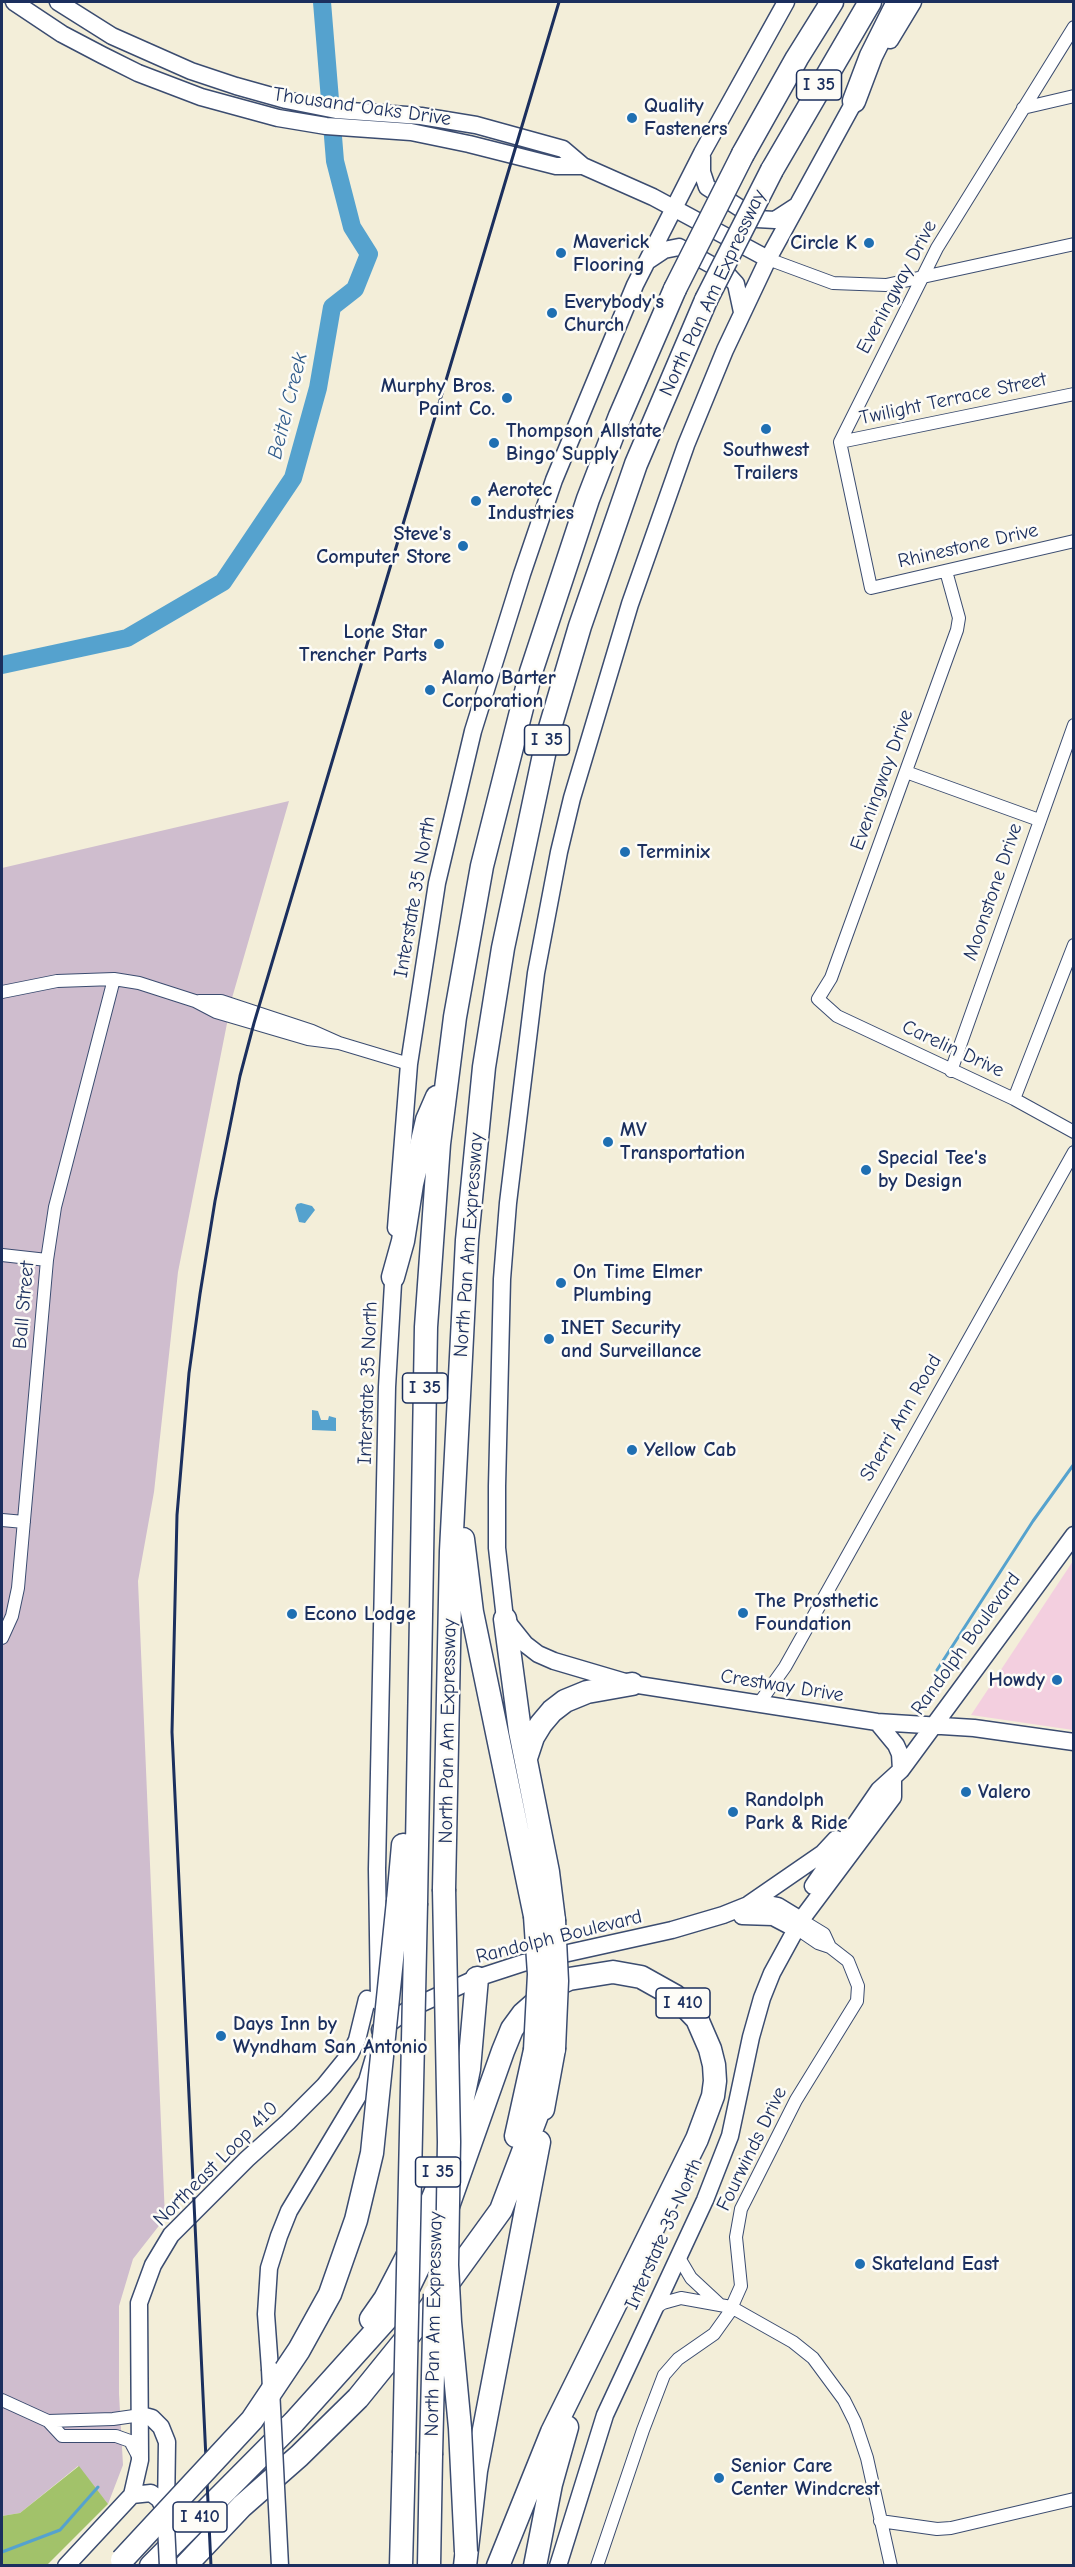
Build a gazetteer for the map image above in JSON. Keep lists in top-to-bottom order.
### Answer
{
  "streets": {
    "highway": ["I 35", "North Pan Am Expressway", "I 410"],
    "main road": [
      "Thousand Oaks Drive",
      "Interstate 35 North",
      "Randolph Boulevard",
      "Crestway Drive",
      "Northeast Loop 410"
    ],
    "street": [
      "Eveningway Drive",
      "Twilight Terrace Street",
      "Rhinestone Drive",
      "Moonstone Drive",
      "Carelin Drive",
      "Ball Street",
      "Sherri Ann Road",
      "Fourwinds Drive"
    ]
  },
  "crossings": [
    ["Thousand Oaks Drive", "Interstate 35 North"],
    ["Eveningway Drive", "Twilight Terrace Street"],
    ["Eveningway Drive", "Rhinestone Drive"],
    ["Eveningway Drive", "Carelin Drive"],
    ["Twilight Terrace Street", "Rhinestone Drive"],
    ["Moonstone Drive", "Carelin Drive"],
    ["Interstate 35 North", "Randolph Boulevard"],
    ["Interstate 35 North", "Fourwinds Drive"],
    ["Interstate 35 North", "Northeast Loop 410"],
    ["Sherri Ann Road", "Crestway Drive"],
    ["Randolph Boulevard", "Crestway Drive"],
    ["Randolph Boulevard", "Fourwinds Drive"]
  ],
  "water": ["Beitel Creek"],
  "places": [
    "Quality Fasteners",
    "Circle K",
    "Maverick Flooring",
    "Everybody's Church",
    "Murphy Bros. Paint Co.",
    "Southwest Trailers",
    "Thompson Allstate Bingo Supply",
    "Aerotec Industries",
    "Steve's Computer Store",
    "Lone Star Trencher Parts",
    "Alamo Barter Corporation",
    "Terminix",
    "MV Transportation",
    "Special Tee's by Design",
    "On Time Elmer Plumbing",
    "INET Security and Surveillance",
    "Yellow Cab",
    "The Prosthetic Foundation",
    "Econo Lodge",
    "Howdy",
    "Valero",
    "Randolph Park & Ride",
    "Days Inn by Wyndham San Antonio",
    "Skateland East",
    "Senior Care Center Windcrest"
  ]
}
